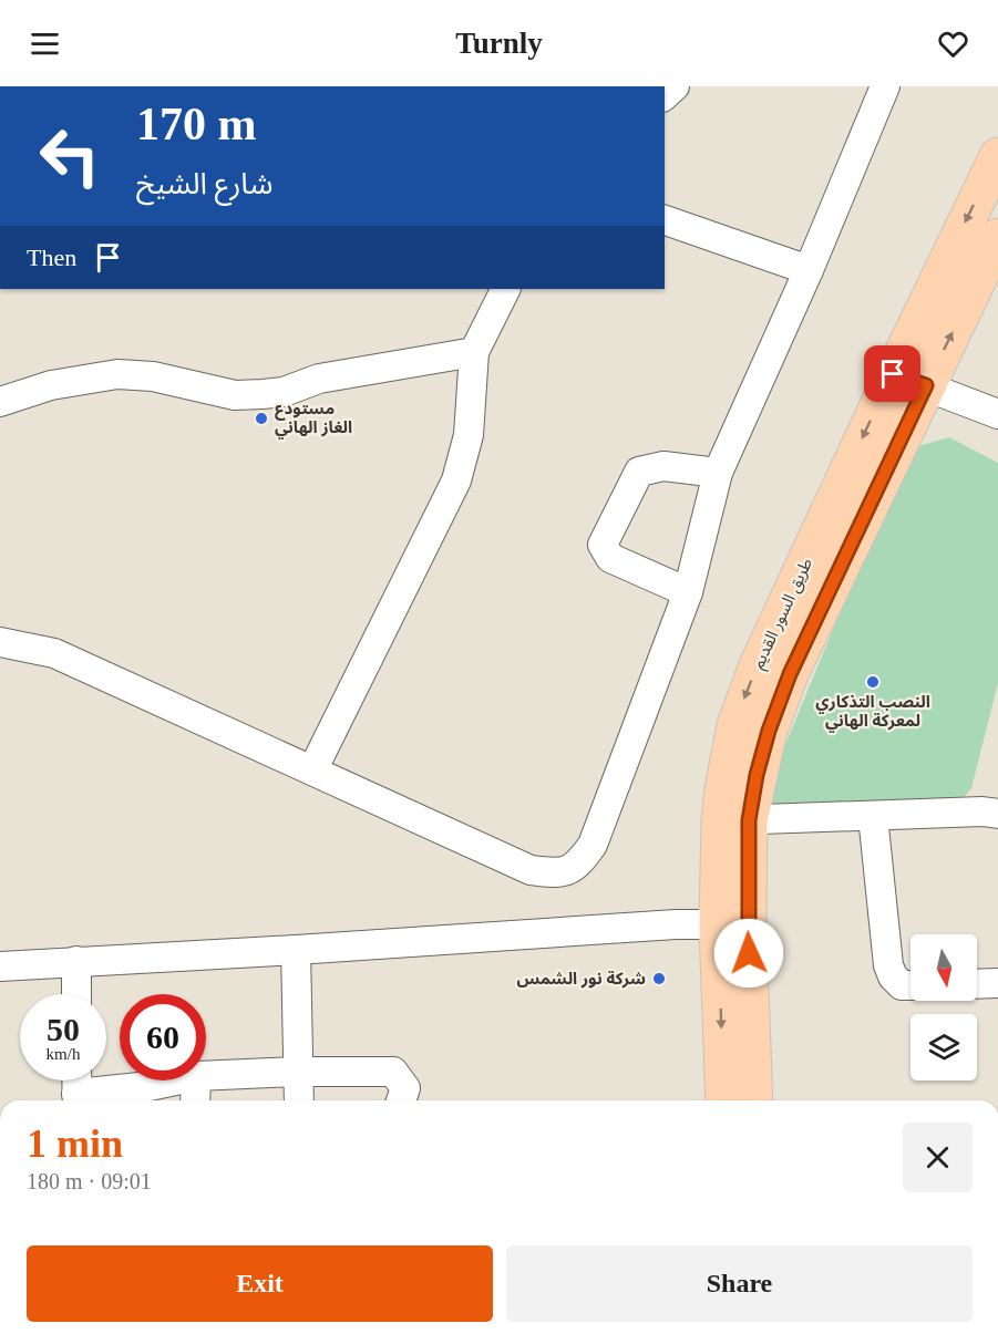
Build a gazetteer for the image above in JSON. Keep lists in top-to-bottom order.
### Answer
{
  "streets": {
    "main road": ["طريق السور القديم"]
  },
  "places": ["مستودع الغاز الهاني", "النصب التذكاري لمعركة الهاني", "شركة نور الشمس"],
  "north": "bottom",
  "page": {
    "header": "Turnly",
    "turn": ["170 m", "شارع الشيخ"],
    "then": "Then",
    "speed": "50 km/h",
    "limit": "60",
    "heading": ["1 min", "180 m · 09:01"],
    "buttons": ["Exit", "Share"]
  }
}
